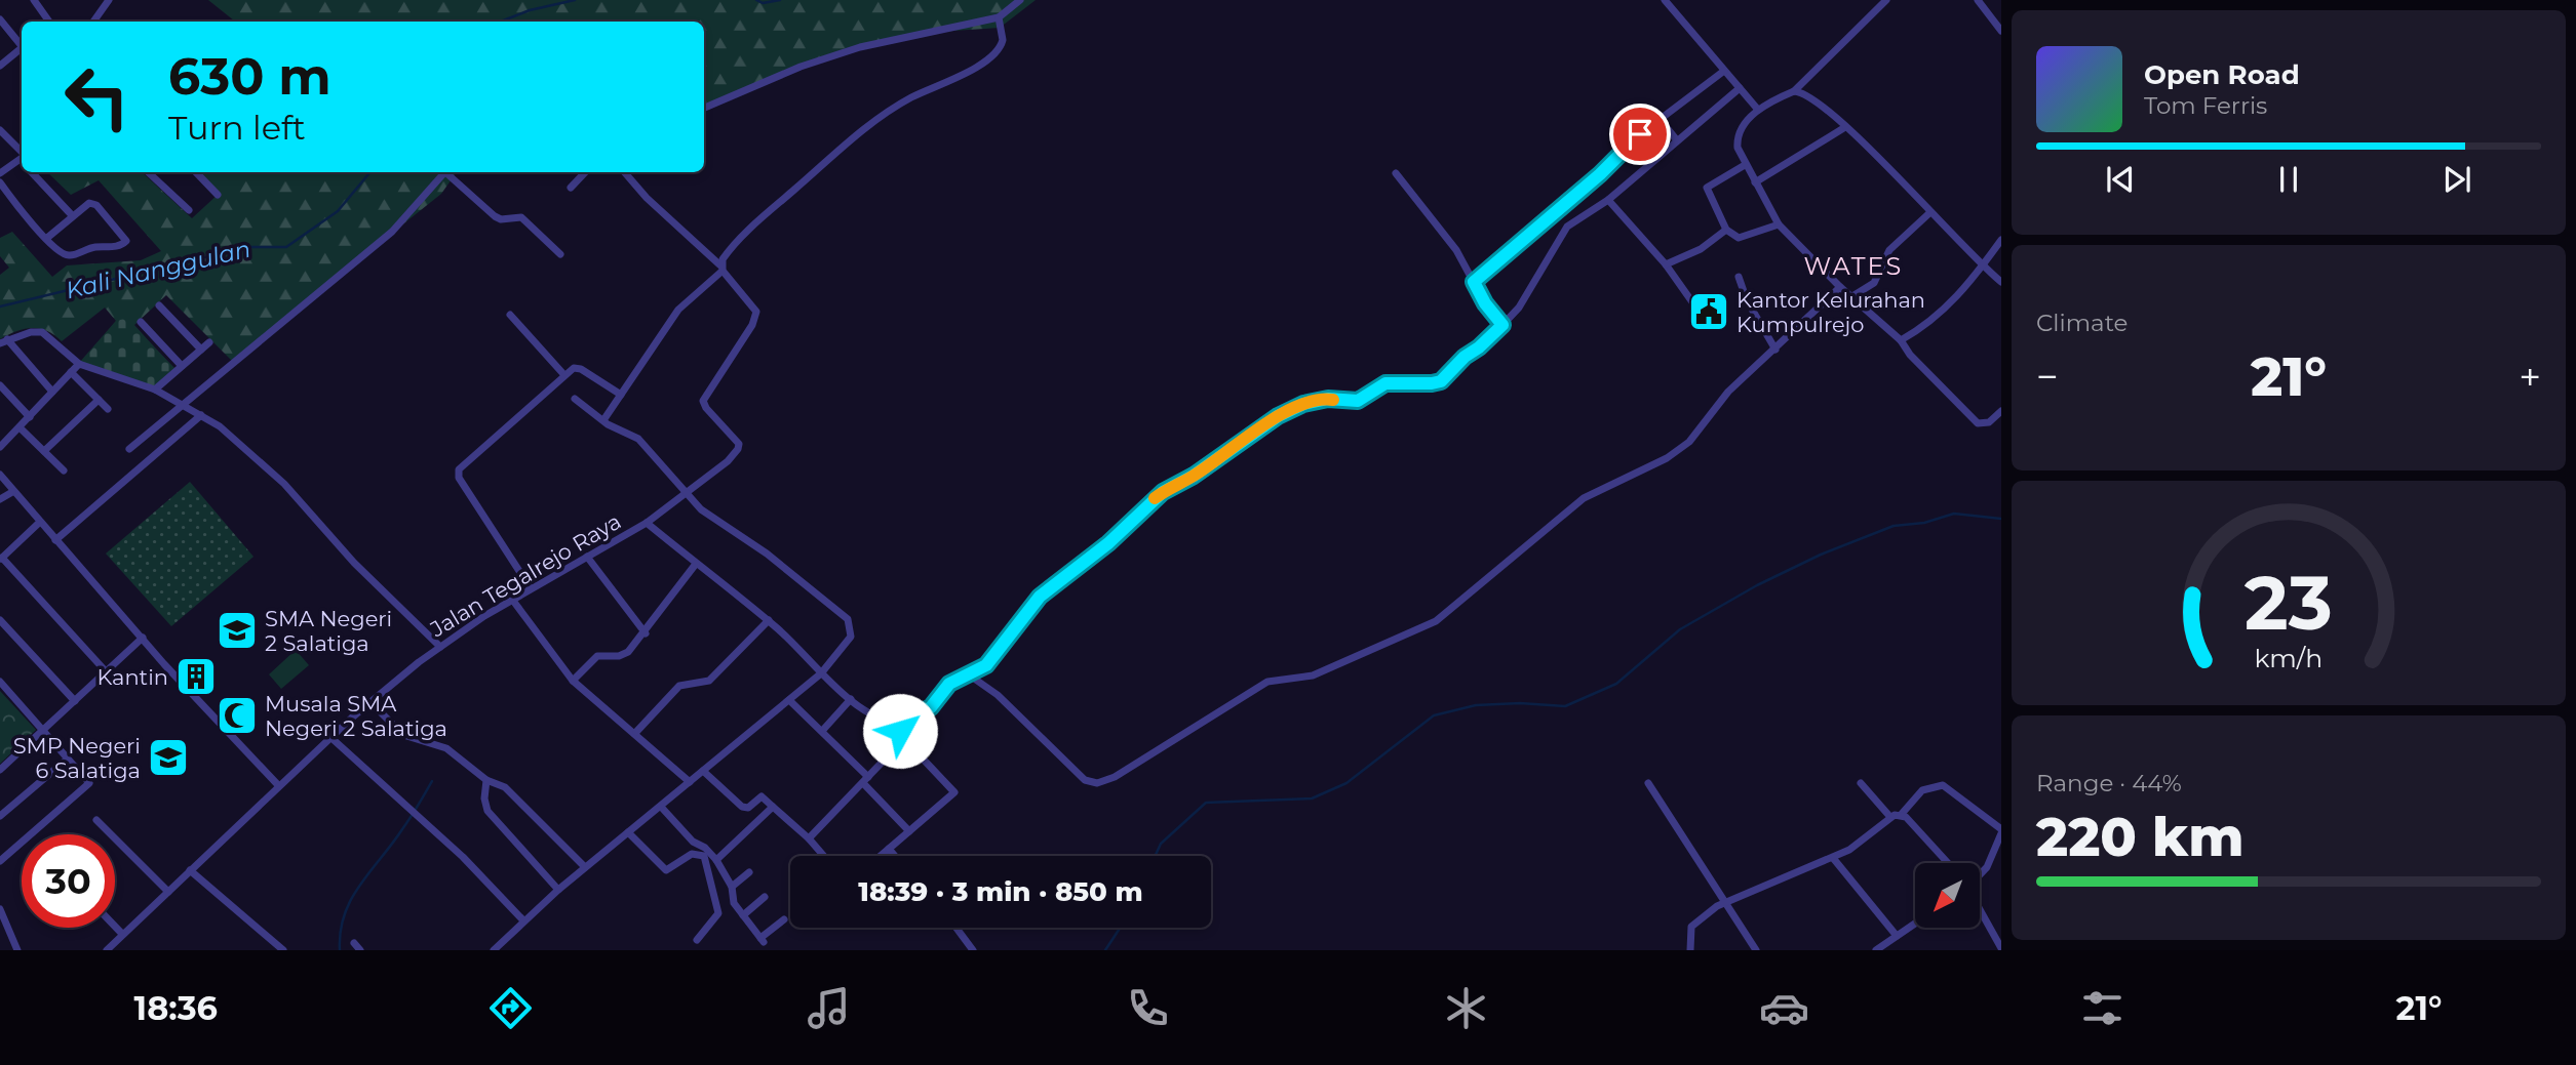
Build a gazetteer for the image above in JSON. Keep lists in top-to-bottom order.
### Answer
{
  "streets": {
    "street": ["Jalan Tegalrejo Raya"]
  },
  "districts": ["WATES"],
  "water": ["Kali Nanggulan"],
  "places": {
    "public building": ["Kantor Kelurahan Kumpulrejo"],
    "school or university": ["SMA Negeri 2 Salatiga", "SMP Negeri 6 Salatiga"],
    "building": ["Kantin"],
    "mosque": ["Musala SMA Negeri 2 Salatiga"]
  },
  "north": "bottom left",
  "page": {
    "turn": ["630 m", "Turn left"],
    "song": ["Open Road", "Tom Ferris"],
    "tile": [
      "Climate",
      ["Range · 44%", "220 km"]
    ],
    "heat": ["−", "21°", "+"],
    "limit": "30",
    "trip": "18:39 · 3 min · 850 m",
    "tabs": ["18:36", "21°"],
    "gauge": ["23", "km/h"]
  }
}
